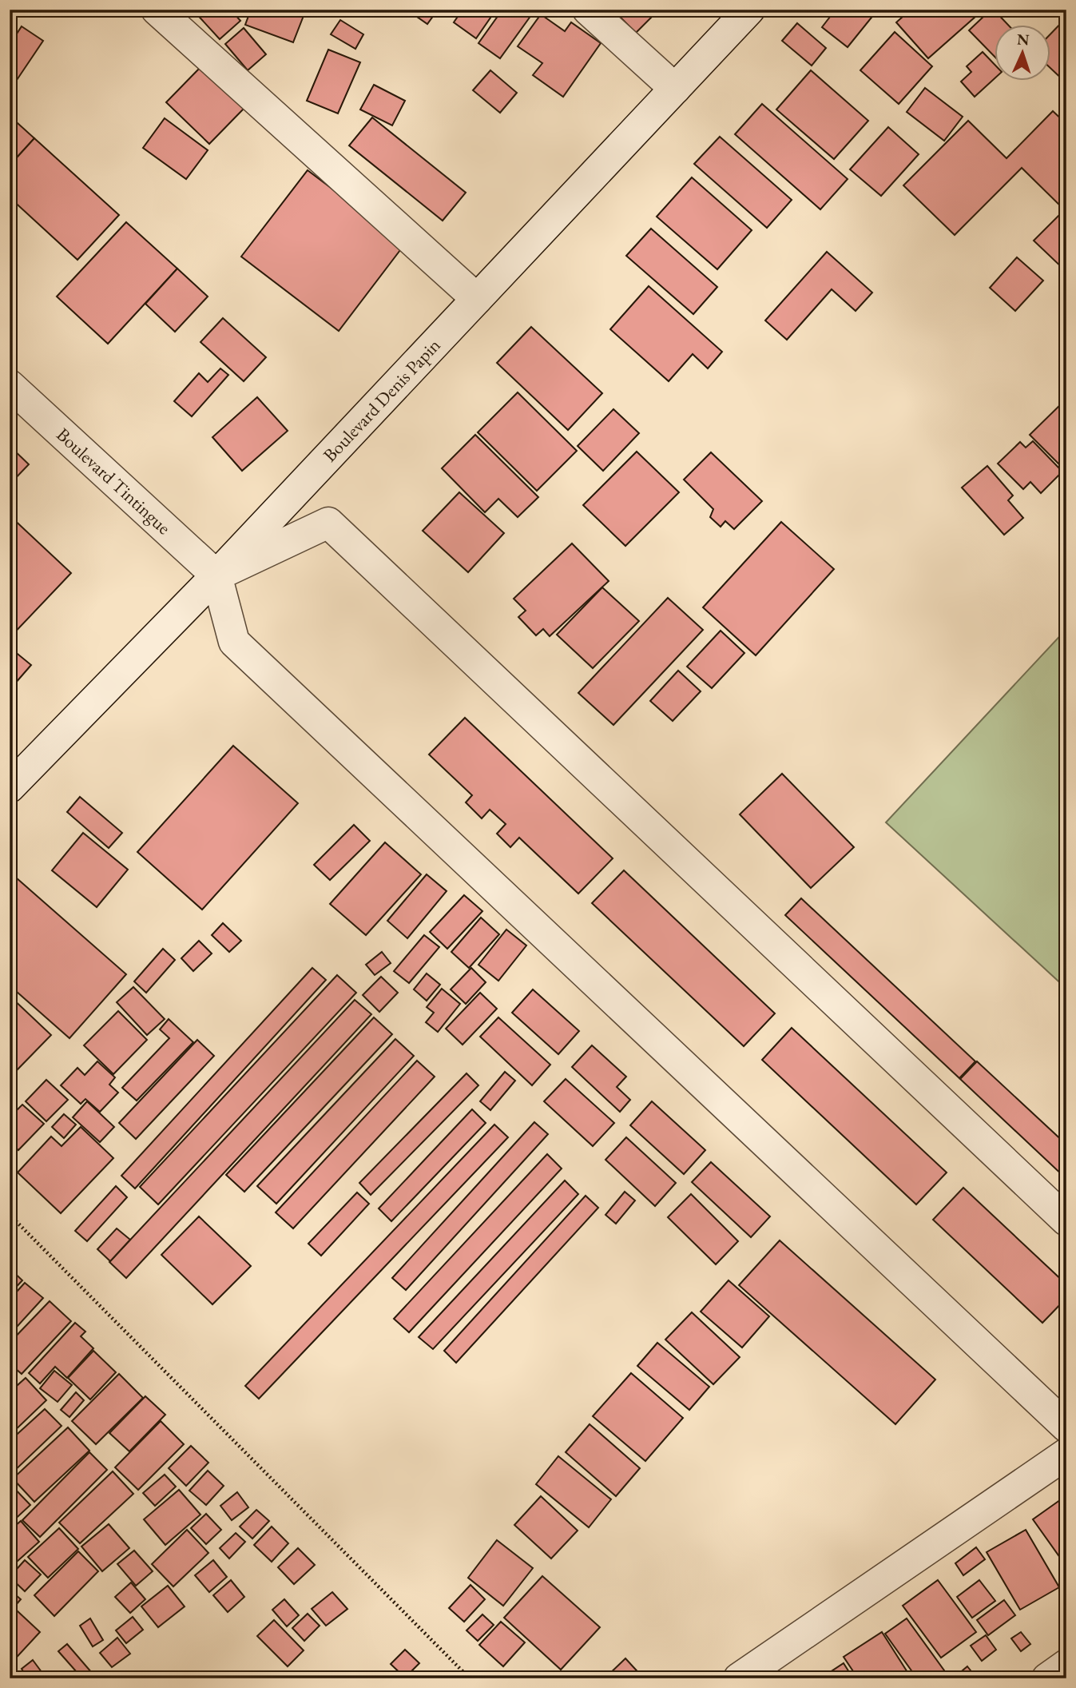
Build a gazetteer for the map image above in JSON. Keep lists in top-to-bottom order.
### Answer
{
  "streets": {
    "street": ["Boulevard Denis Papin", "Boulevard Tintingue"]
  },
  "crossings": [
    ["Boulevard Denis Papin", "Boulevard Tintingue"]
  ],
  "north": "top"
}
